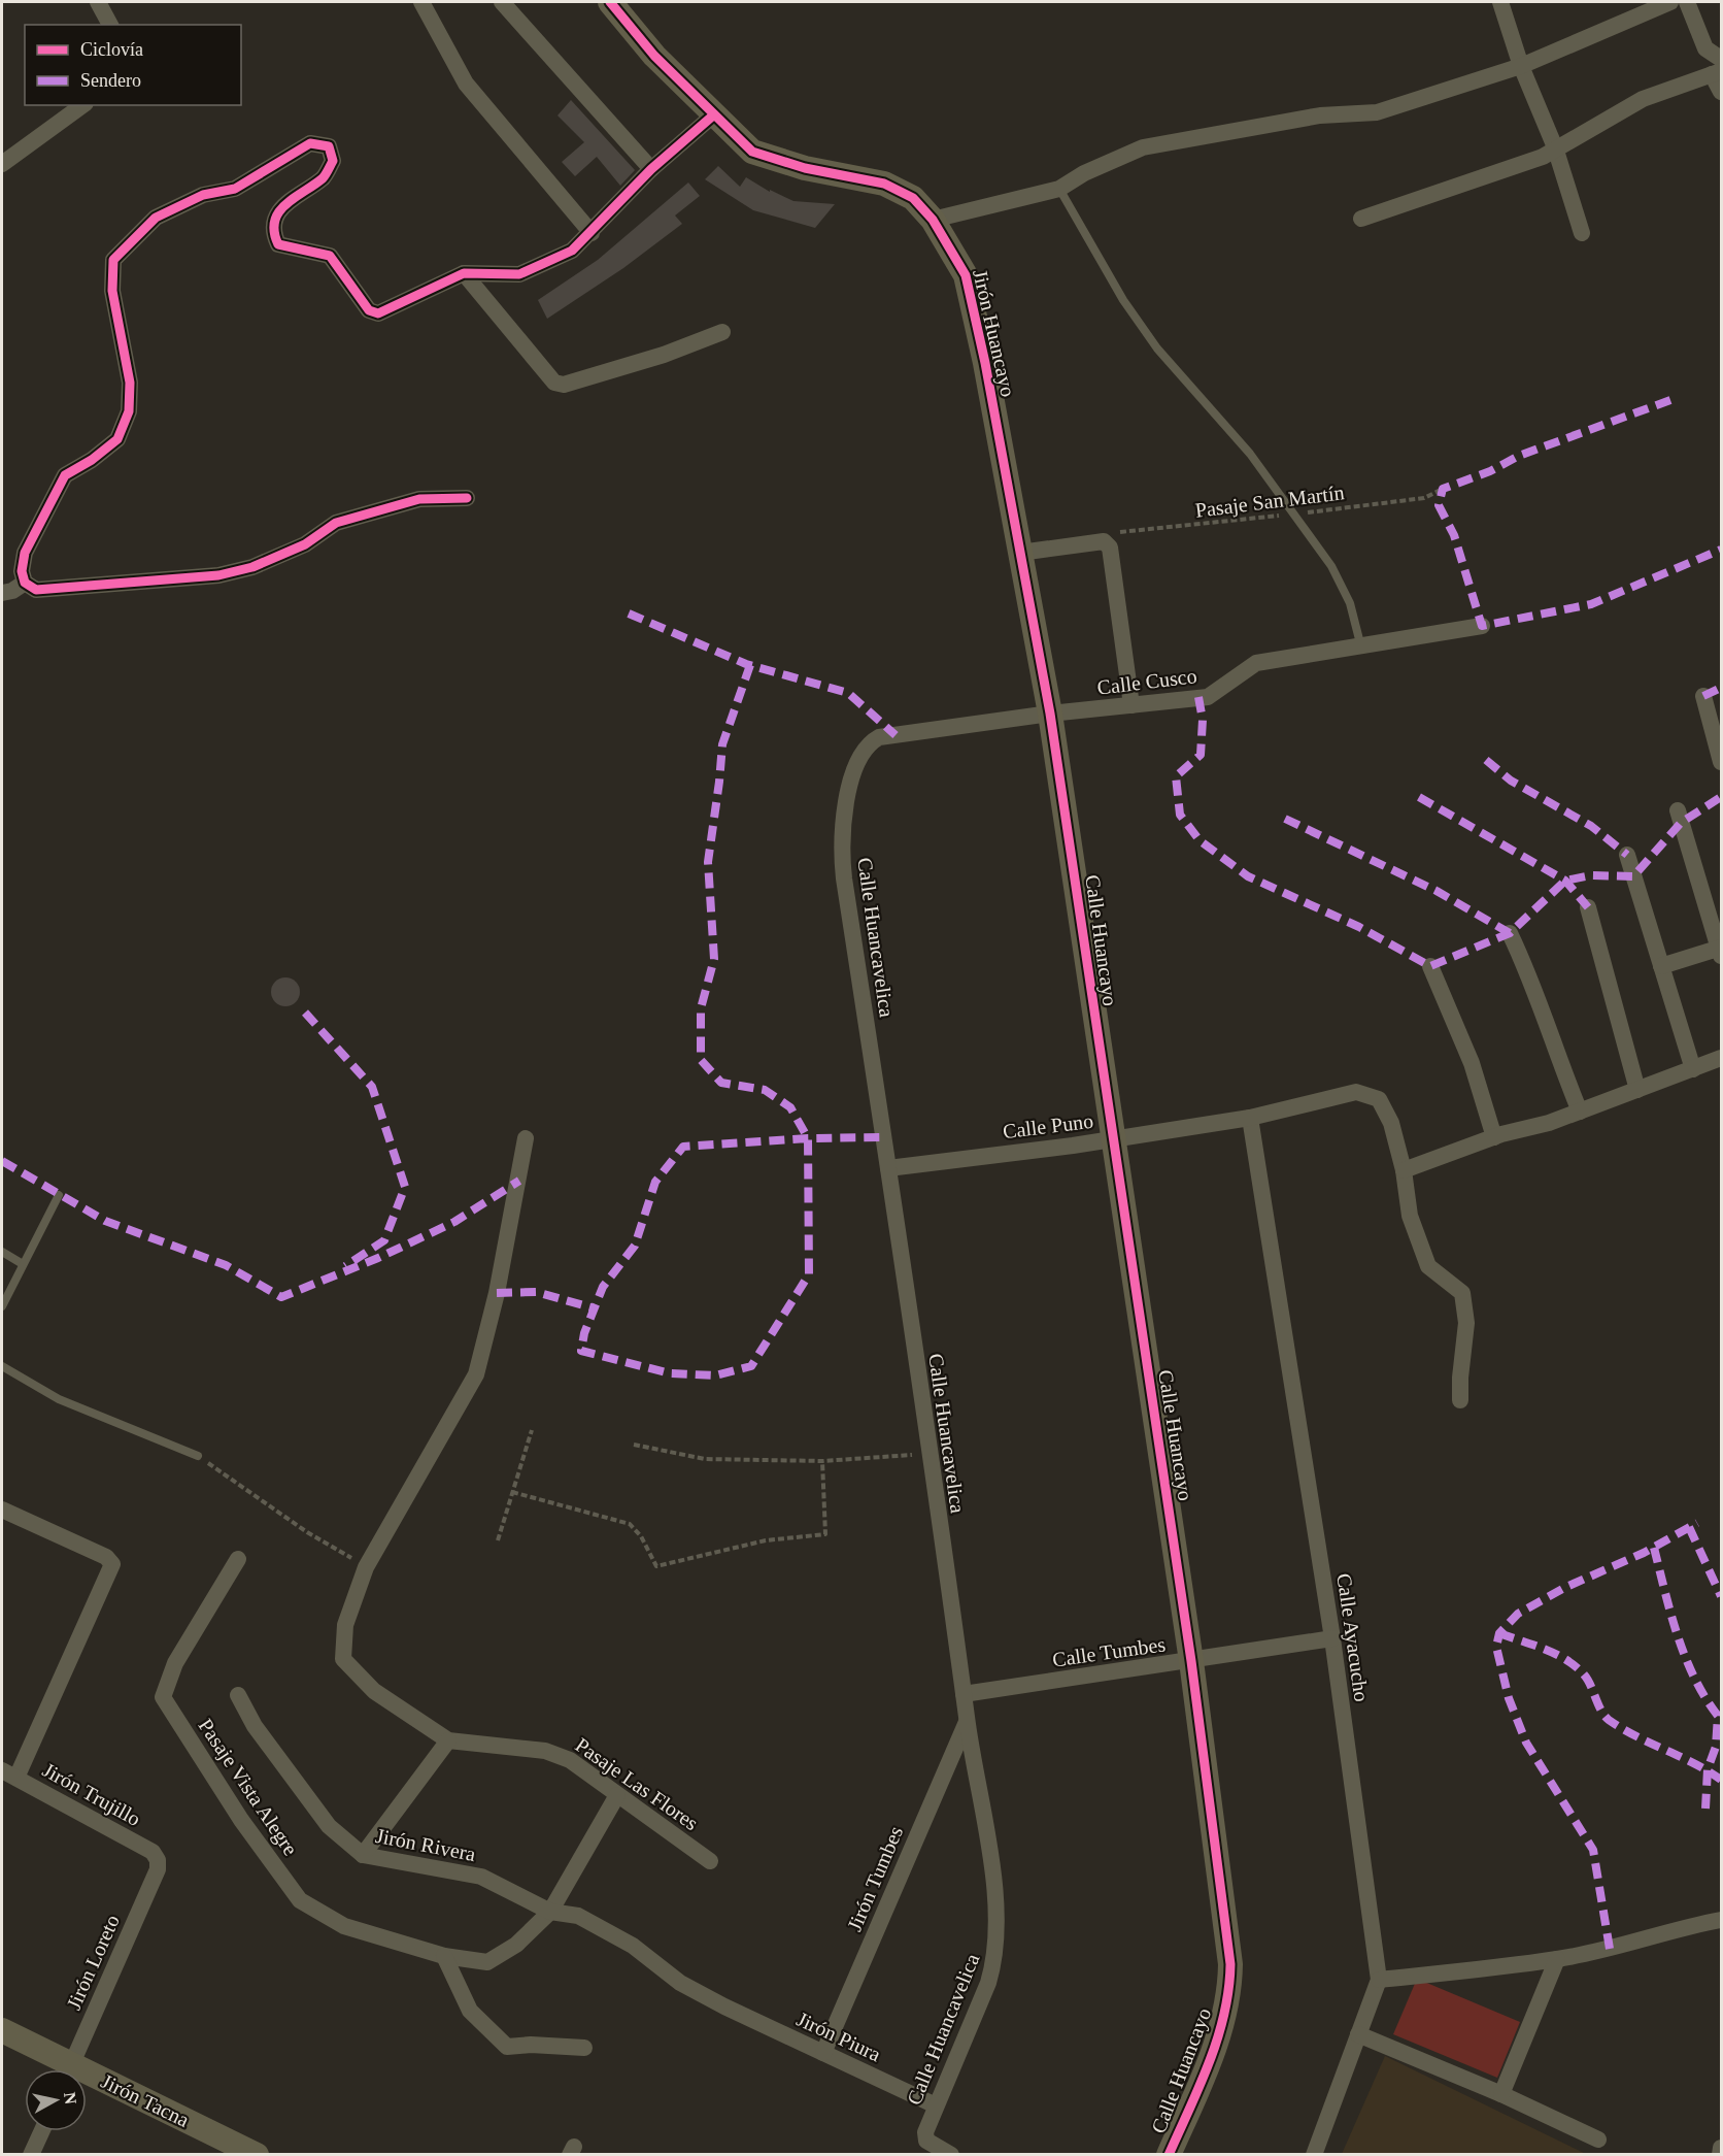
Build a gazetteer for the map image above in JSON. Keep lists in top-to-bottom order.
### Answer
{
  "streets": {
    "street": [
      "Jirón Huancayo",
      "Calle Cusco",
      "Calle Huancavelica",
      "Calle Huancayo",
      "Calle Puno",
      "Calle Ayacucho",
      "Calle Tumbes",
      "Pasaje Las Flores",
      "Pasaje Vista Alegre",
      "Jirón Trujillo",
      "Jirón Rivera",
      "Jirón Tumbes",
      "Jirón Loreto",
      "Jirón Piura",
      "Jirón Tacna"
    ],
    "path": ["Pasaje San Martín"]
  },
  "crossings": [
    ["Jirón Huancayo", "Calle Cusco"],
    ["Jirón Huancayo", "Calle Huancayo"],
    ["Calle Cusco", "Calle Huancavelica"],
    ["Calle Cusco", "Calle Huancayo"],
    ["Calle Huancavelica", "Calle Puno"],
    ["Calle Huancavelica", "Calle Tumbes"],
    ["Calle Huancavelica", "Jirón Tumbes"],
    ["Calle Huancavelica", "Jirón Piura"],
    ["Calle Huancayo", "Calle Puno"],
    ["Calle Huancayo", "Calle Tumbes"],
    ["Calle Puno", "Calle Ayacucho"],
    ["Calle Ayacucho", "Calle Tumbes"],
    ["Jirón Trujillo", "Jirón Loreto"],
    ["Jirón Rivera", "Jirón Piura"],
    ["Jirón Tumbes", "Jirón Piura"]
  ],
  "legend": ["Ciclovía", "Sendero"],
  "north": "right"
}
